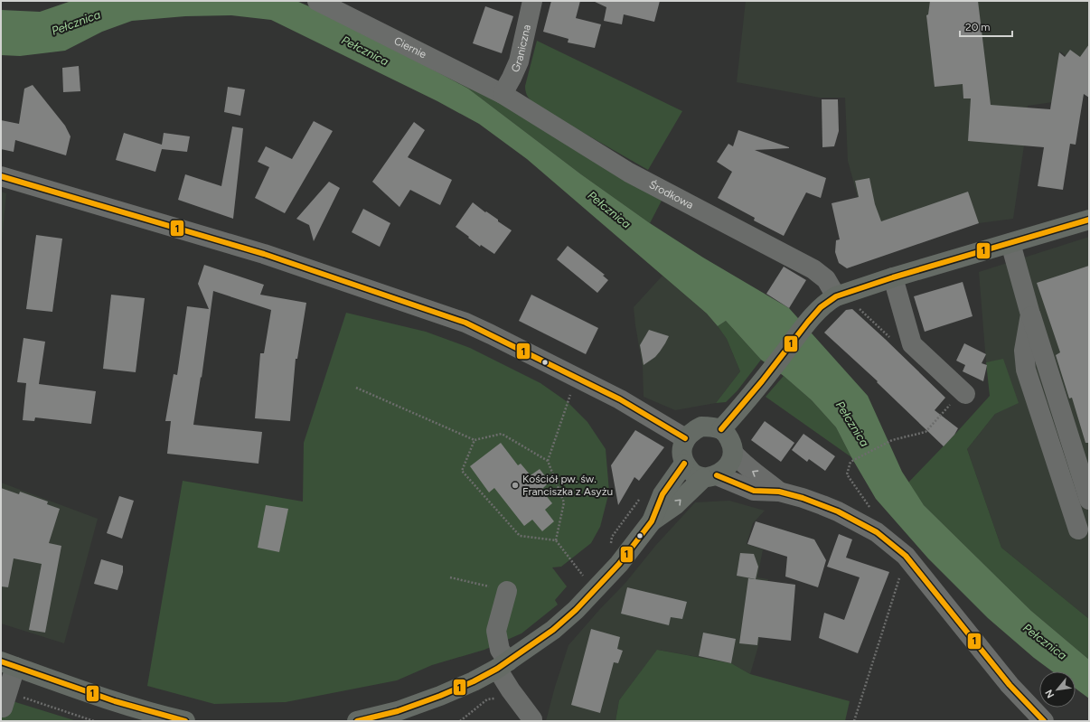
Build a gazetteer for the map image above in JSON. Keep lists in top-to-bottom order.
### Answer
{
  "streets": {
    "street": ["Ciernie", "Graniczna", "Środkowa"]
  },
  "crossings": [
    ["Ciernie", "Graniczna"],
    ["Ciernie", "Środkowa"],
    ["Graniczna", "Środkowa"]
  ],
  "water": ["Pełcznica"],
  "places": ["Kościół pw. św. Franciszka z Asyżu"],
  "lines": ["transit line 1"],
  "scale_bar": "20 m",
  "north": "bottom left"
}
